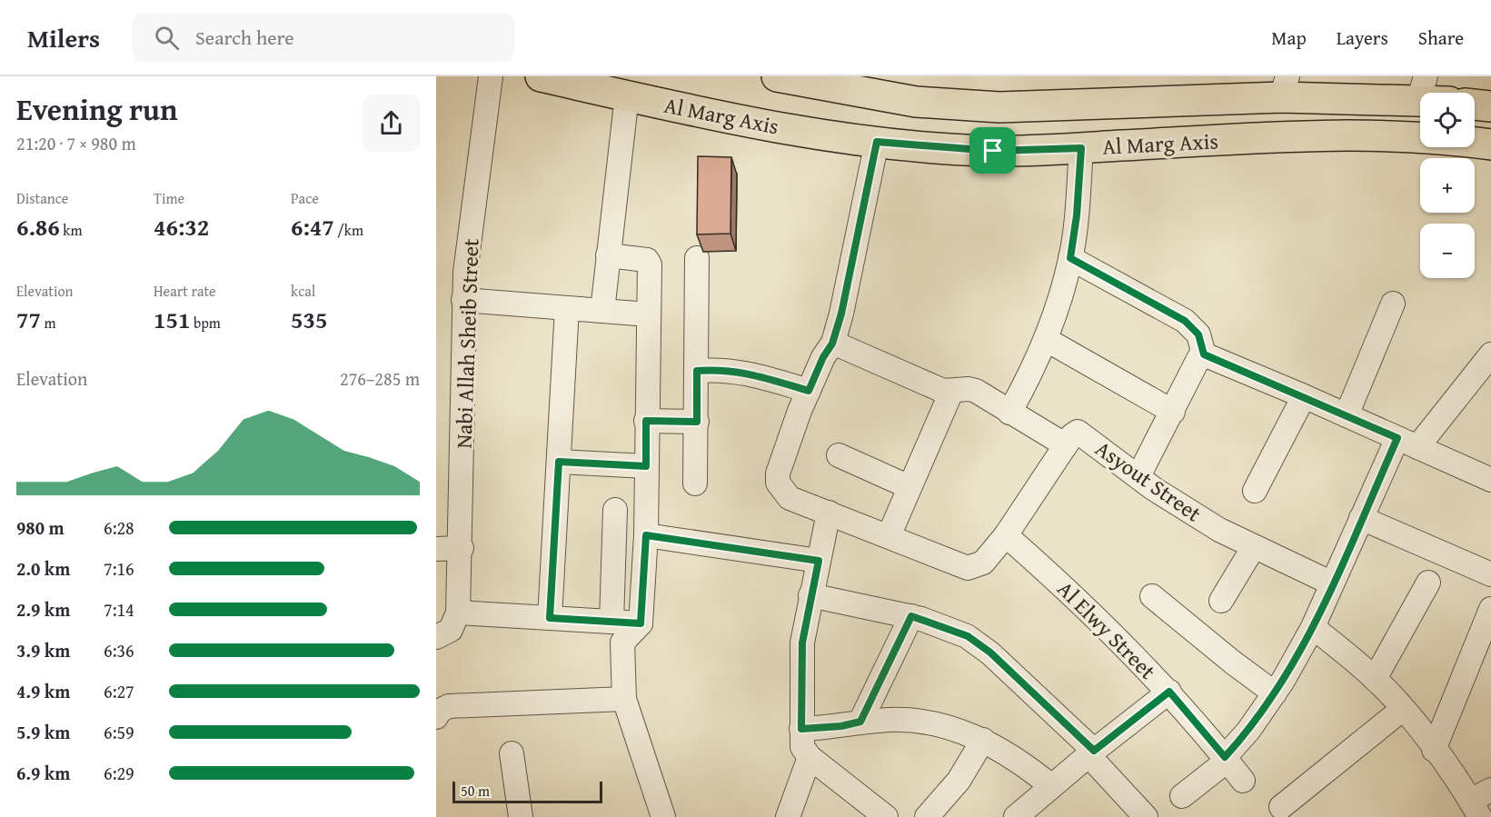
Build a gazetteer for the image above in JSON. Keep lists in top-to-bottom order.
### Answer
{
  "streets": {
    "main road": ["Al Marg Axis"],
    "street": ["Nabi Allah Sheib Street", "Asyout Street", "Al Elwy Street"]
  },
  "crossings": [
    ["Asyout Street", "Al Elwy Street"]
  ],
  "scale_bar": "50 m",
  "page": {
    "header": "Milers",
    "search": "Search here",
    "nav": ["Map", "Layers", "Share"],
    "heading": ["Evening run", "21:20 · 7 × 980 m"],
    "map_buttons": ["+", "−"],
    "stats": [
      ["Distance", "6.86 km"],
      ["Time", "46:32"],
      ["Pace", "6:47 /km"],
      ["Elevation", "77 m"],
      ["Heart rate", "151 bpm"],
      ["kcal", "535"]
    ],
    "chart": ["Elevation", "276–285 m"],
    "list": [
      {
        "name": "980 m",
        "note": "6:28"
      },
      {
        "name": "2.0 km",
        "note": "7:16"
      },
      {
        "name": "2.9 km",
        "note": "7:14"
      },
      {
        "name": "3.9 km",
        "note": "6:36"
      },
      {
        "name": "4.9 km",
        "note": "6:27"
      },
      {
        "name": "5.9 km",
        "note": "6:59"
      },
      {
        "name": "6.9 km",
        "note": "6:29"
      }
    ],
    "scale": "50 m"
  }
}
